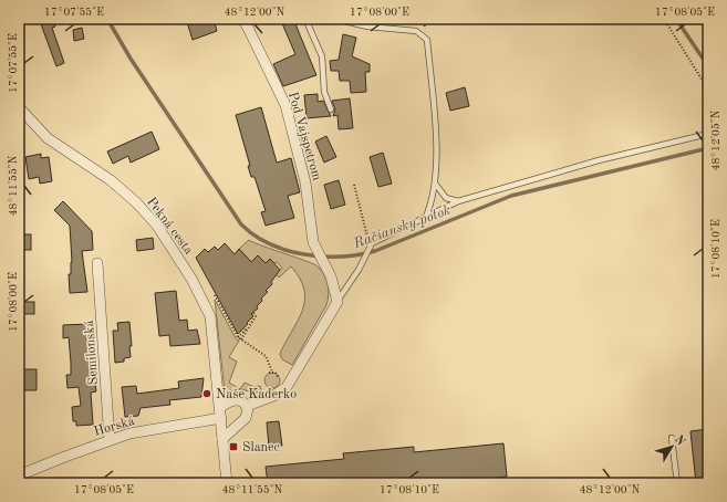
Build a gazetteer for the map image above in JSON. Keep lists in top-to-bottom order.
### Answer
{
  "streets": {
    "street": [
      "Pod Vajspetrom",
      "Pekná cesta",
      "Semilonská",
      "Horská"
    ]
  },
  "crossings": [
    ["Pekná cesta", "Horská"],
    ["Semilonská", "Horská"]
  ],
  "water": ["Račiansky potok"],
  "places": {
    "other": ["Naše Kaderko"],
    "transit": ["Slanec"]
  },
  "north": "top right",
  "coordinates": [
    "17°07'55\"E",
    "48°12'00\"N",
    "17°08'00\"E",
    "17°08'05\"E",
    "48°12'05\"N",
    "48°11'55\"N",
    "17°08'10\"E"
  ]
}
